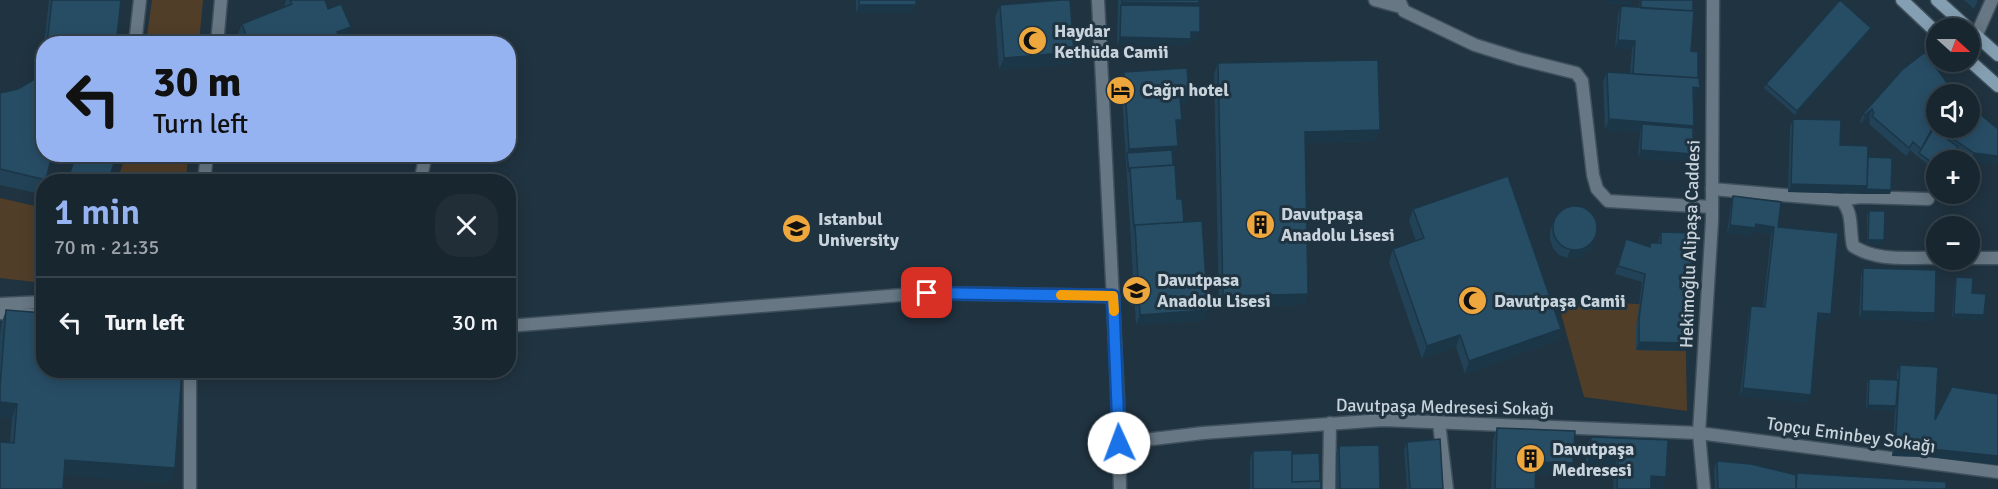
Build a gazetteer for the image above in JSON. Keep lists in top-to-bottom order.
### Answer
{
  "streets": {
    "street": ["Hekimoğlu Alipaşa Caddesi", "Davutpaşa Medresesi Sokağı", "Topçu Eminbey Sokağı"]
  },
  "crossings": [
    ["Hekimoğlu Alipaşa Caddesi", "Davutpaşa Medresesi Sokağı"],
    ["Hekimoğlu Alipaşa Caddesi", "Topçu Eminbey Sokağı"],
    ["Davutpaşa Medresesi Sokağı", "Topçu Eminbey Sokağı"]
  ],
  "places": {
    "mosque": ["Haydar Kethüda Camii", "Davutpaşa Camii"],
    "hotel": ["Cağrı hotel"],
    "building": ["Davutpaşa Anadolu Lisesi", "Davutpaşa Medresesi"],
    "school or university": ["Istanbul University", "Davutpasa Anadolu Lisesi"]
  },
  "north": "right",
  "page": {
    "map_buttons": ["+", "−"],
    "turn": ["30 m", "Turn left"],
    "heading": ["1 min", "70 m · 21:35"],
    "list": [
      {
        "name": "Turn left",
        "value": "30 m"
      }
    ]
  }
}
